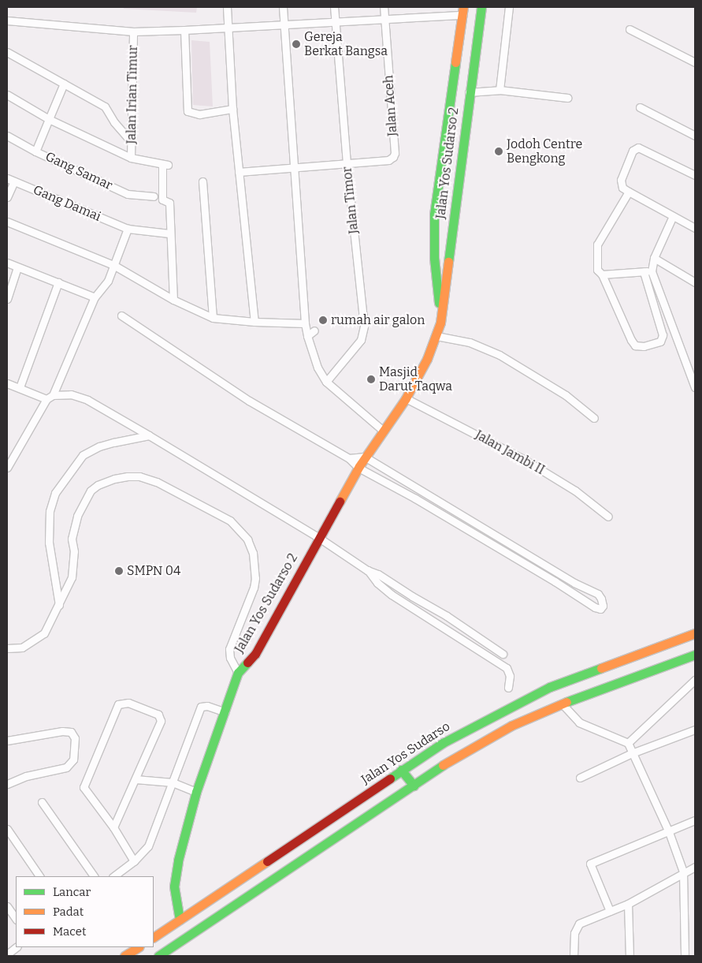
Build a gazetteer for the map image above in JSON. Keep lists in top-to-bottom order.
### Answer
{
  "streets": {
    "main road": ["Jalan Yos Sudarso 2", "Jalan Yos Sudarso"],
    "street": [
      "Jalan Irian Timur",
      "Jalan Aceh",
      "Gang Samar",
      "Jalan Timor",
      "Gang Damai",
      "Jalan Jambi II"
    ]
  },
  "crossings": [
    ["Jalan Aceh", "Jalan Timor"],
    ["Jalan Yos Sudarso 2", "Jalan Jambi II"],
    ["Jalan Yos Sudarso 2", "Jalan Yos Sudarso"]
  ],
  "places": [
    "Gereja Berkat Bangsa",
    "Jodoh Centre Bengkong",
    "rumah air galon",
    "Masjid Darut Taqwa",
    "SMPN 04"
  ],
  "legend": ["Lancar", "Padat", "Macet"]
}
